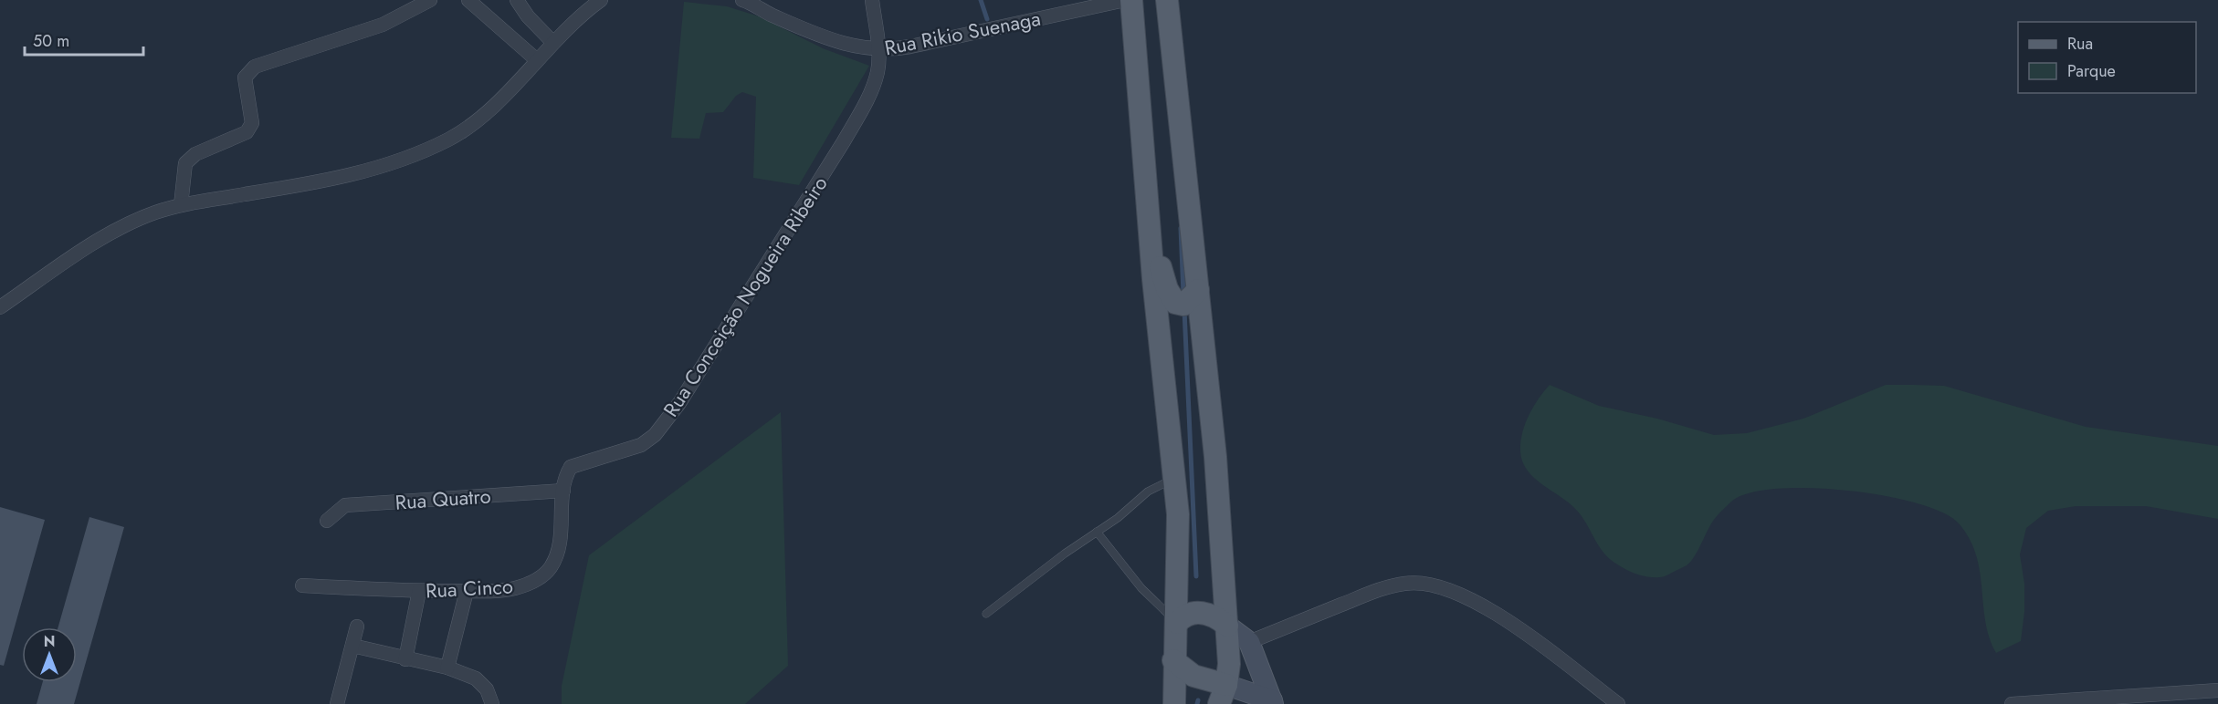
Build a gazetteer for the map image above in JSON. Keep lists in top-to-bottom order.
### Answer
{
  "streets": {
    "street": [
      "Rua Rikio Suenaga",
      "Rua Conceição Nogueira Ribeiro",
      "Rua Quatro",
      "Rua Cinco"
    ]
  },
  "crossings": [
    ["Rua Rikio Suenaga", "Rua Conceição Nogueira Ribeiro"],
    ["Rua Conceição Nogueira Ribeiro", "Rua Quatro"],
    ["Rua Conceição Nogueira Ribeiro", "Rua Cinco"],
    ["Rua Quatro", "Rua Cinco"]
  ],
  "legend": ["Rua", "Parque"],
  "scale_bar": "50 m",
  "north": "top"
}
